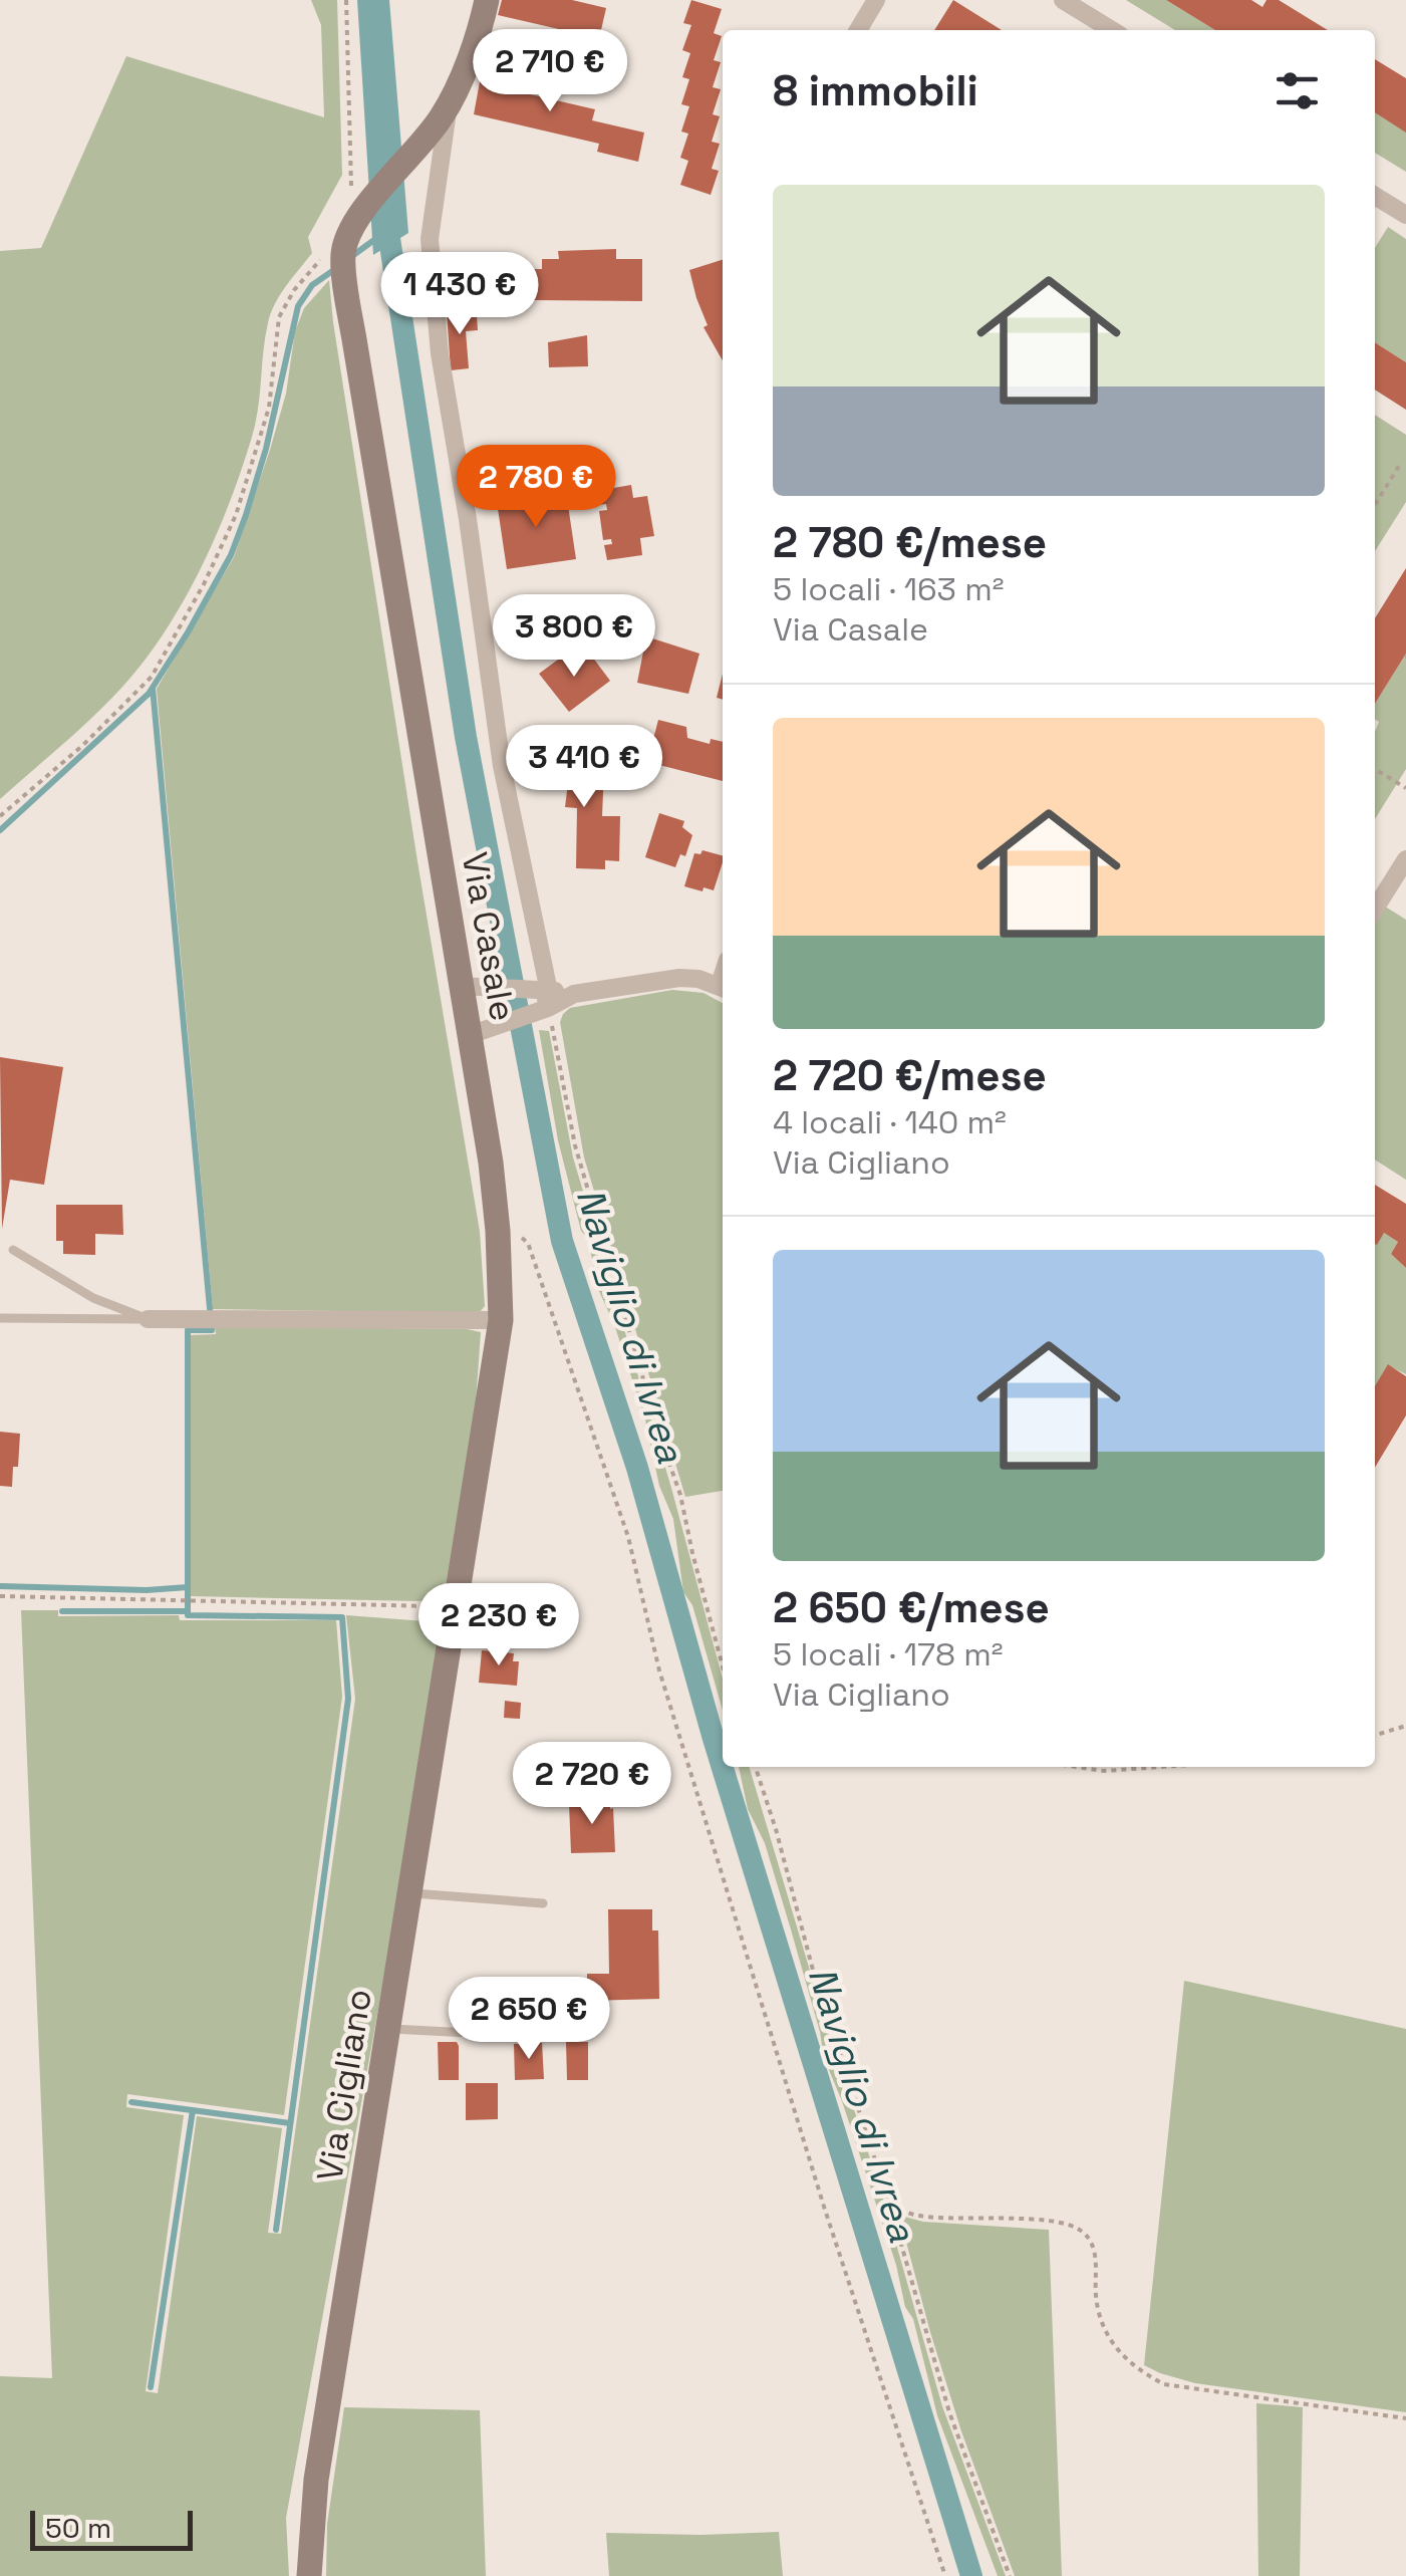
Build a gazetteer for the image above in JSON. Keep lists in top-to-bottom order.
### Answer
{
  "streets": {
    "main road": ["Via Casale", "Via Cigliano"]
  },
  "crossings": [
    ["Via Casale", "Via Cigliano"]
  ],
  "water": ["Naviglio di Ivrea"],
  "scale_bar": "50 m",
  "page": {
    "price": [
      "2 710 €",
      "1 430 €",
      "2 780 €",
      "3 800 €",
      "3 410 €",
      "2 230 €",
      "2 720 €",
      "2 650 €"
    ],
    "heading": "8 immobili",
    "list": [
      {
        "name": "2 780 €/mese",
        "note": "5 locali · 163 m² · Via Casale"
      },
      {
        "name": "2 720 €/mese",
        "note": "4 locali · 140 m² · Via Cigliano"
      },
      {
        "name": "2 650 €/mese",
        "note": "5 locali · 178 m² · Via Cigliano"
      }
    ],
    "scale": "50 m"
  }
}
